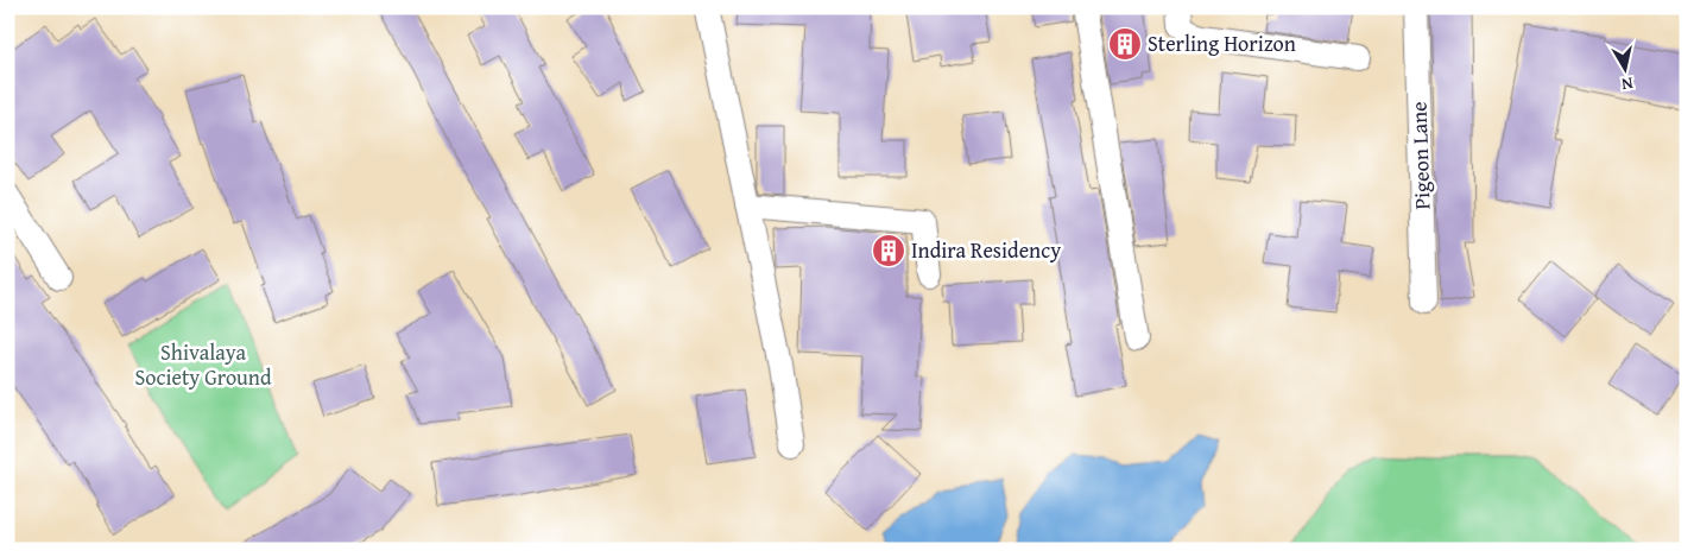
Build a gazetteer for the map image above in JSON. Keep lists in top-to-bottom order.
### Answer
{
  "streets": {
    "street": ["Pigeon Lane"]
  },
  "parks": ["Shivalaya Society Ground"],
  "places": {
    "building": ["Sterling Horizon", "Indira Residency"]
  },
  "north": "bottom"
}
